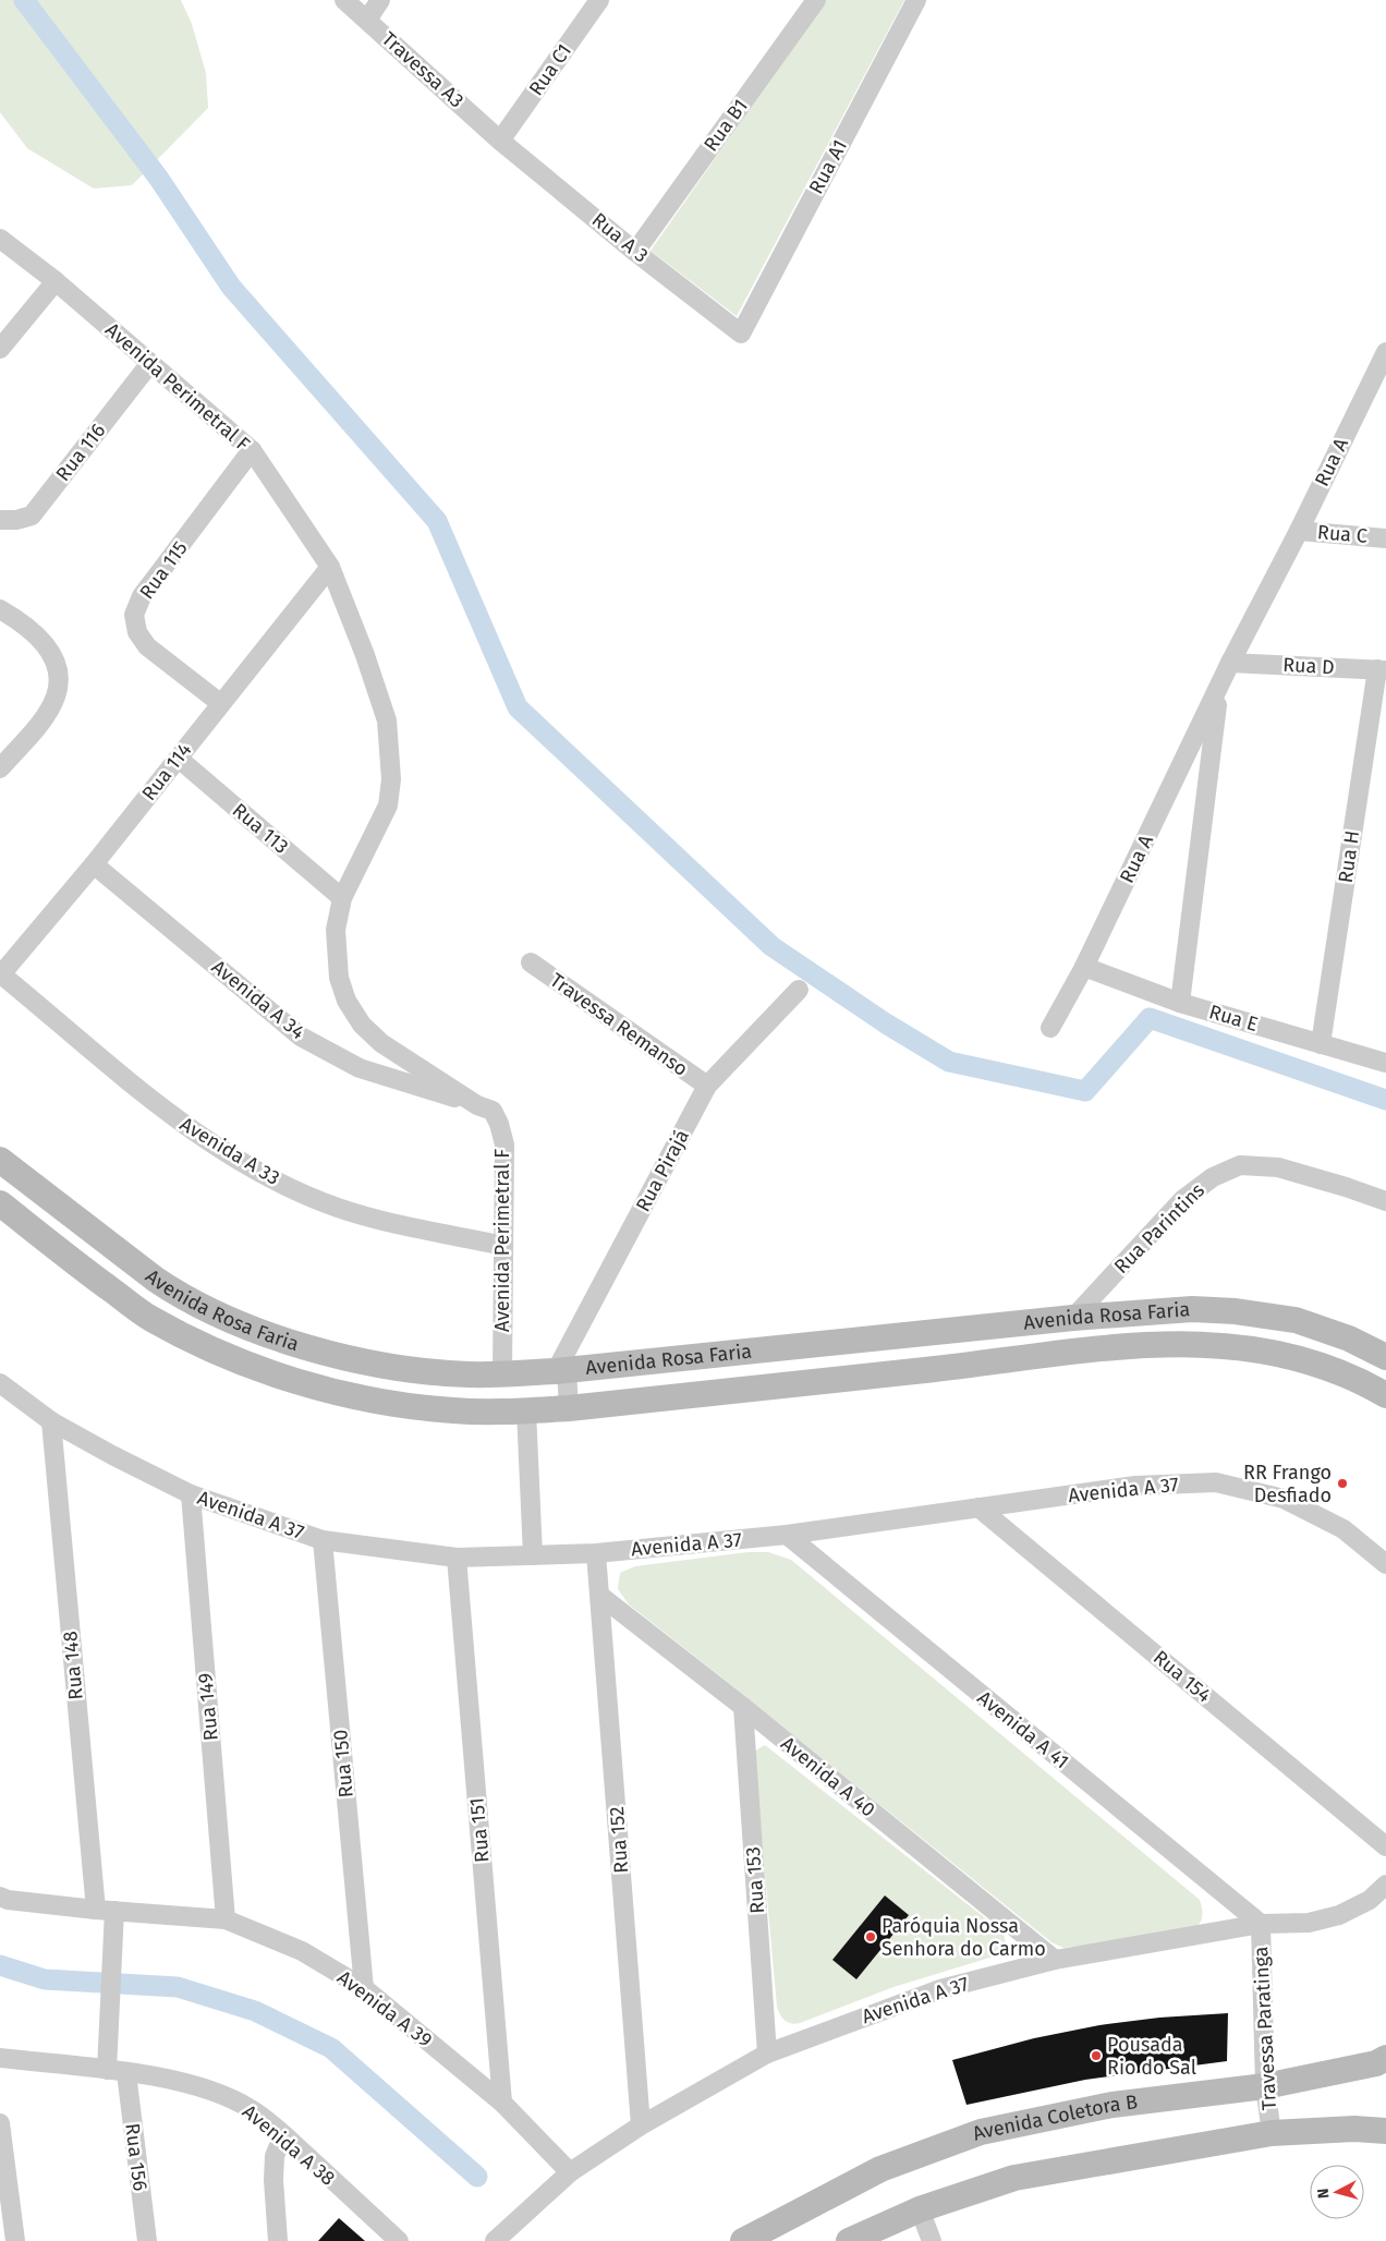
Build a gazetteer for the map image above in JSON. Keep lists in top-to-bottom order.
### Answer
{
  "streets": {
    "street": [
      "Travessa A3",
      "Rua C1",
      "Rua B1",
      "Rua A1",
      "Rua A 3",
      "Avenida Perimetral F",
      "Rua 116",
      "Rua A",
      "Rua C",
      "Rua 115",
      "Rua D",
      "Rua 114",
      "Rua 113",
      "Rua H",
      "Avenida A 34",
      "Rua E",
      "Travessa Remanso",
      "Avenida A 33",
      "Rua Pirajá",
      "Rua Parintins",
      "Avenida Rosa Faria",
      "Avenida A 37",
      "Rua 148",
      "Rua 154",
      "Rua 149",
      "Avenida A 41",
      "Rua 150",
      "Avenida A 40",
      "Rua 151",
      "Rua 152",
      "Rua 153",
      "Avenida A 39",
      "Travessa Paratinga",
      "Avenida Coletora B",
      "Avenida A 38",
      "Rua 156"
    ]
  },
  "crossings": [
    ["Travessa A3", "Rua C1"],
    ["Travessa A3", "Rua A 3"],
    ["Rua C1", "Rua A 3"],
    ["Rua B1", "Rua A 3"],
    ["Rua A1", "Rua A 3"],
    ["Avenida Perimetral F", "Rua 116"],
    ["Avenida Perimetral F", "Rua 115"],
    ["Avenida Perimetral F", "Rua 114"],
    ["Avenida Perimetral F", "Rua 113"],
    ["Avenida Perimetral F", "Avenida A 34"],
    ["Avenida Perimetral F", "Avenida A 33"],
    ["Avenida Perimetral F", "Avenida Rosa Faria"],
    ["Rua A", "Rua C"],
    ["Rua A", "Rua D"],
    ["Rua A", "Rua E"],
    ["Rua 115", "Rua 114"],
    ["Rua D", "Rua H"],
    ["Rua 114", "Rua 113"],
    ["Rua 114", "Avenida A 34"],
    ["Rua 114", "Avenida A 33"],
    ["Rua H", "Rua E"],
    ["Travessa Remanso", "Rua Pirajá"],
    ["Rua Pirajá", "Avenida Rosa Faria"],
    ["Rua Parintins", "Avenida Rosa Faria"],
    ["Avenida A 37", "Rua 148"],
    ["Avenida A 37", "Rua 154"],
    ["Avenida A 37", "Rua 149"],
    ["Avenida A 37", "Avenida A 41"],
    ["Avenida A 37", "Rua 150"],
    ["Avenida A 37", "Avenida A 40"],
    ["Avenida A 37", "Rua 151"],
    ["Avenida A 37", "Rua 152"],
    ["Avenida A 37", "Rua 153"],
    ["Avenida A 37", "Avenida A 39"],
    ["Avenida A 37", "Travessa Paratinga"],
    ["Rua 148", "Avenida A 39"],
    ["Rua 148", "Avenida A 38"],
    ["Rua 149", "Avenida A 39"],
    ["Avenida A 41", "Travessa Paratinga"],
    ["Rua 150", "Avenida A 39"],
    ["Avenida A 40", "Rua 152"],
    ["Avenida A 40", "Rua 153"],
    ["Rua 151", "Avenida A 39"],
    ["Travessa Paratinga", "Avenida Coletora B"],
    ["Avenida A 38", "Rua 156"]
  ],
  "places": ["RR Frango Desfiado", "Paróquia Nossa Senhora do Carmo", "Pousada Rio do Sal"],
  "north": "left"
}
